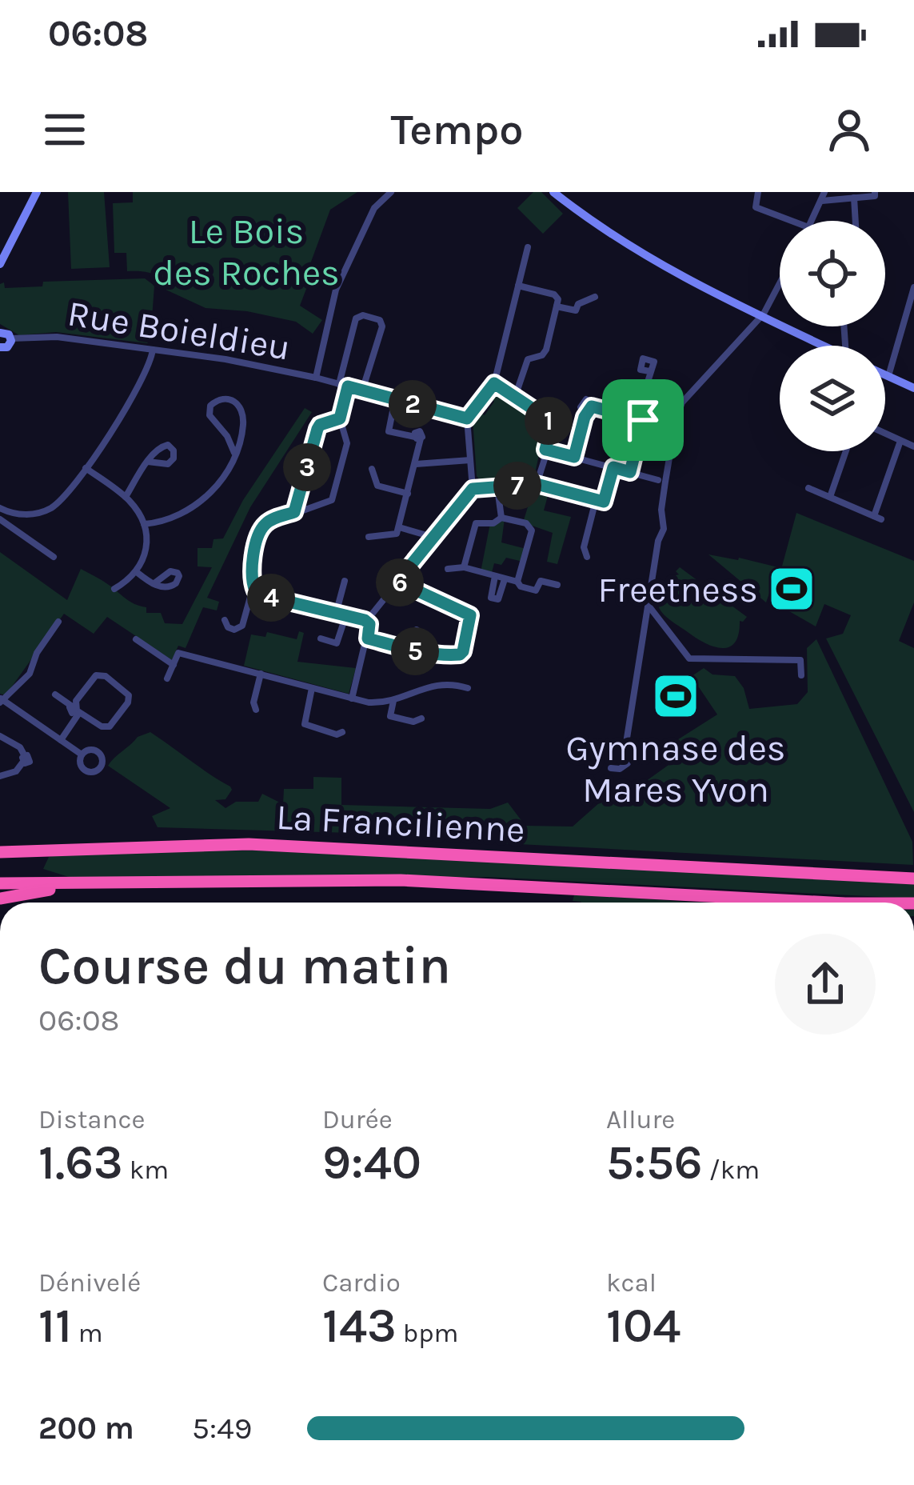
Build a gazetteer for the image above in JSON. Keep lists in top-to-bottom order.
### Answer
{
  "streets": {
    "highway": ["La Francilienne"],
    "street": ["Rue Boieldieu"]
  },
  "parks": ["Le Bois des Roches"],
  "places": {
    "sports": ["Freetness", "Gymnase des Mares Yvon"]
  },
  "page": {
    "status": "06:08",
    "header": "Tempo",
    "pins": [
      "2",
      "1",
      "3",
      "7",
      "6",
      "4",
      "5"
    ],
    "heading": ["Course du matin", "06:08"],
    "stats": [
      ["Distance", "1.63 km"],
      ["Durée", "9:40"],
      ["Allure", "5:56 /km"],
      ["Dénivelé", "11 m"],
      ["Cardio", "143 bpm"],
      ["kcal", "104"]
    ],
    "list": [
      {
        "name": "200 m",
        "note": "5:49"
      }
    ]
  }
}
